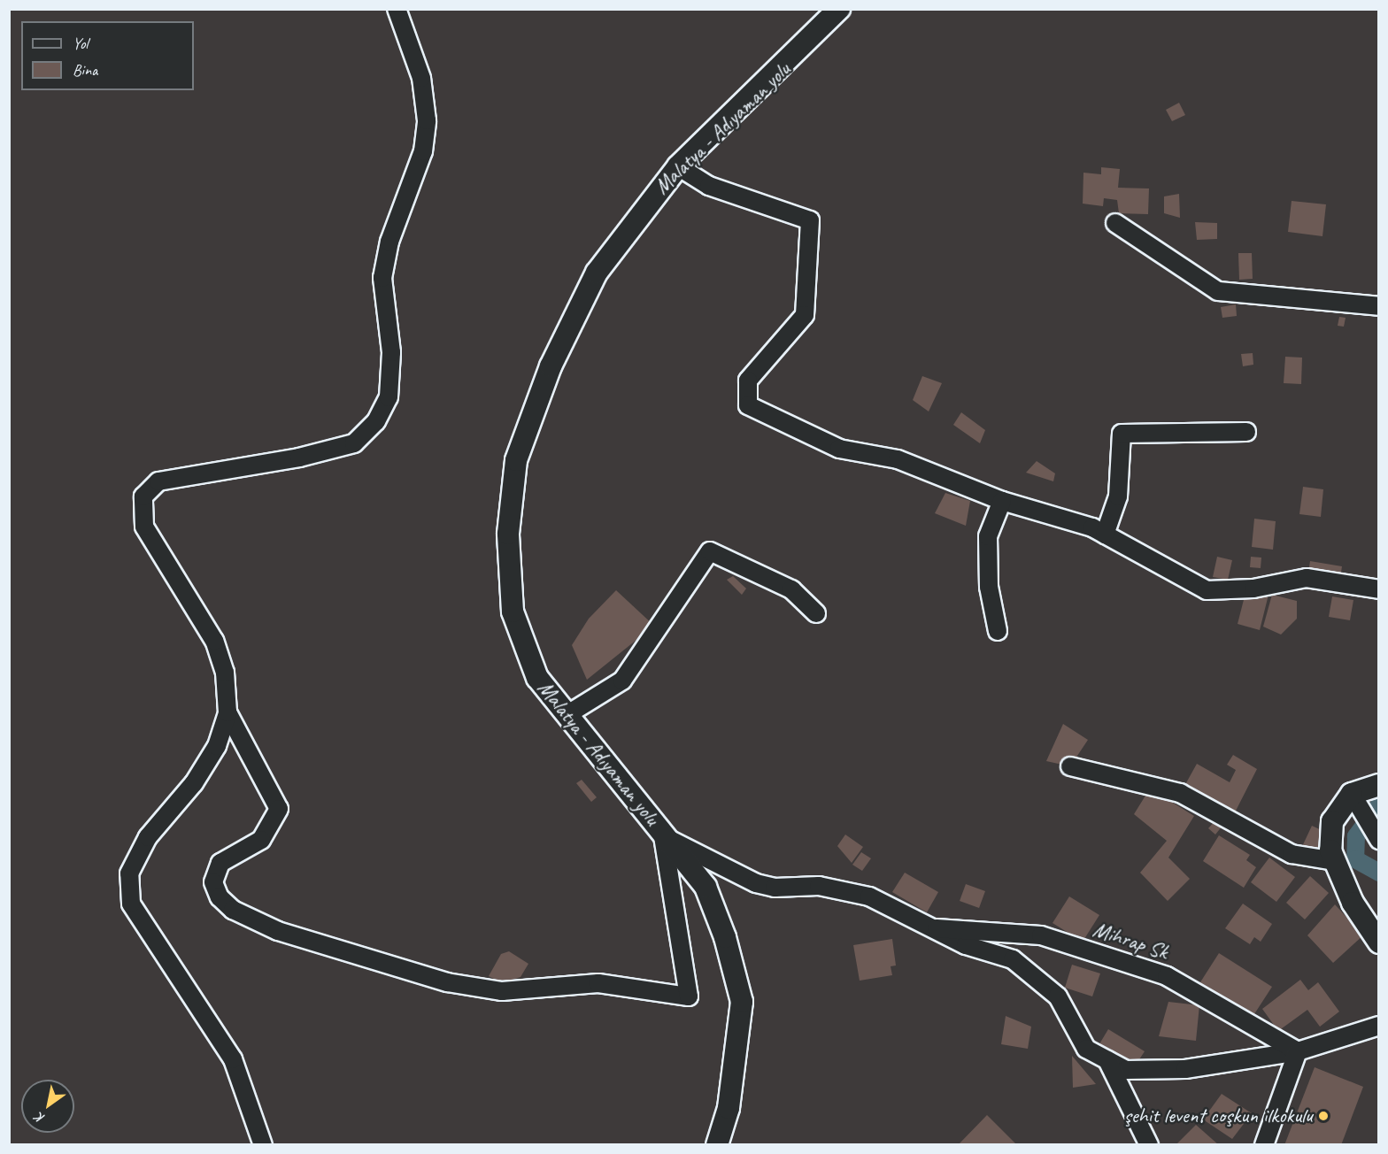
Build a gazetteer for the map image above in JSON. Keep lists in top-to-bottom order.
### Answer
{
  "streets": {
    "main road": ["Malatya - Adıyaman yolu"],
    "street": ["Mihrap Sk"]
  },
  "places": ["şehit levent coşkun ilkokulu"],
  "legend": ["Yol", "Bina"],
  "north": "bottom left"
}
